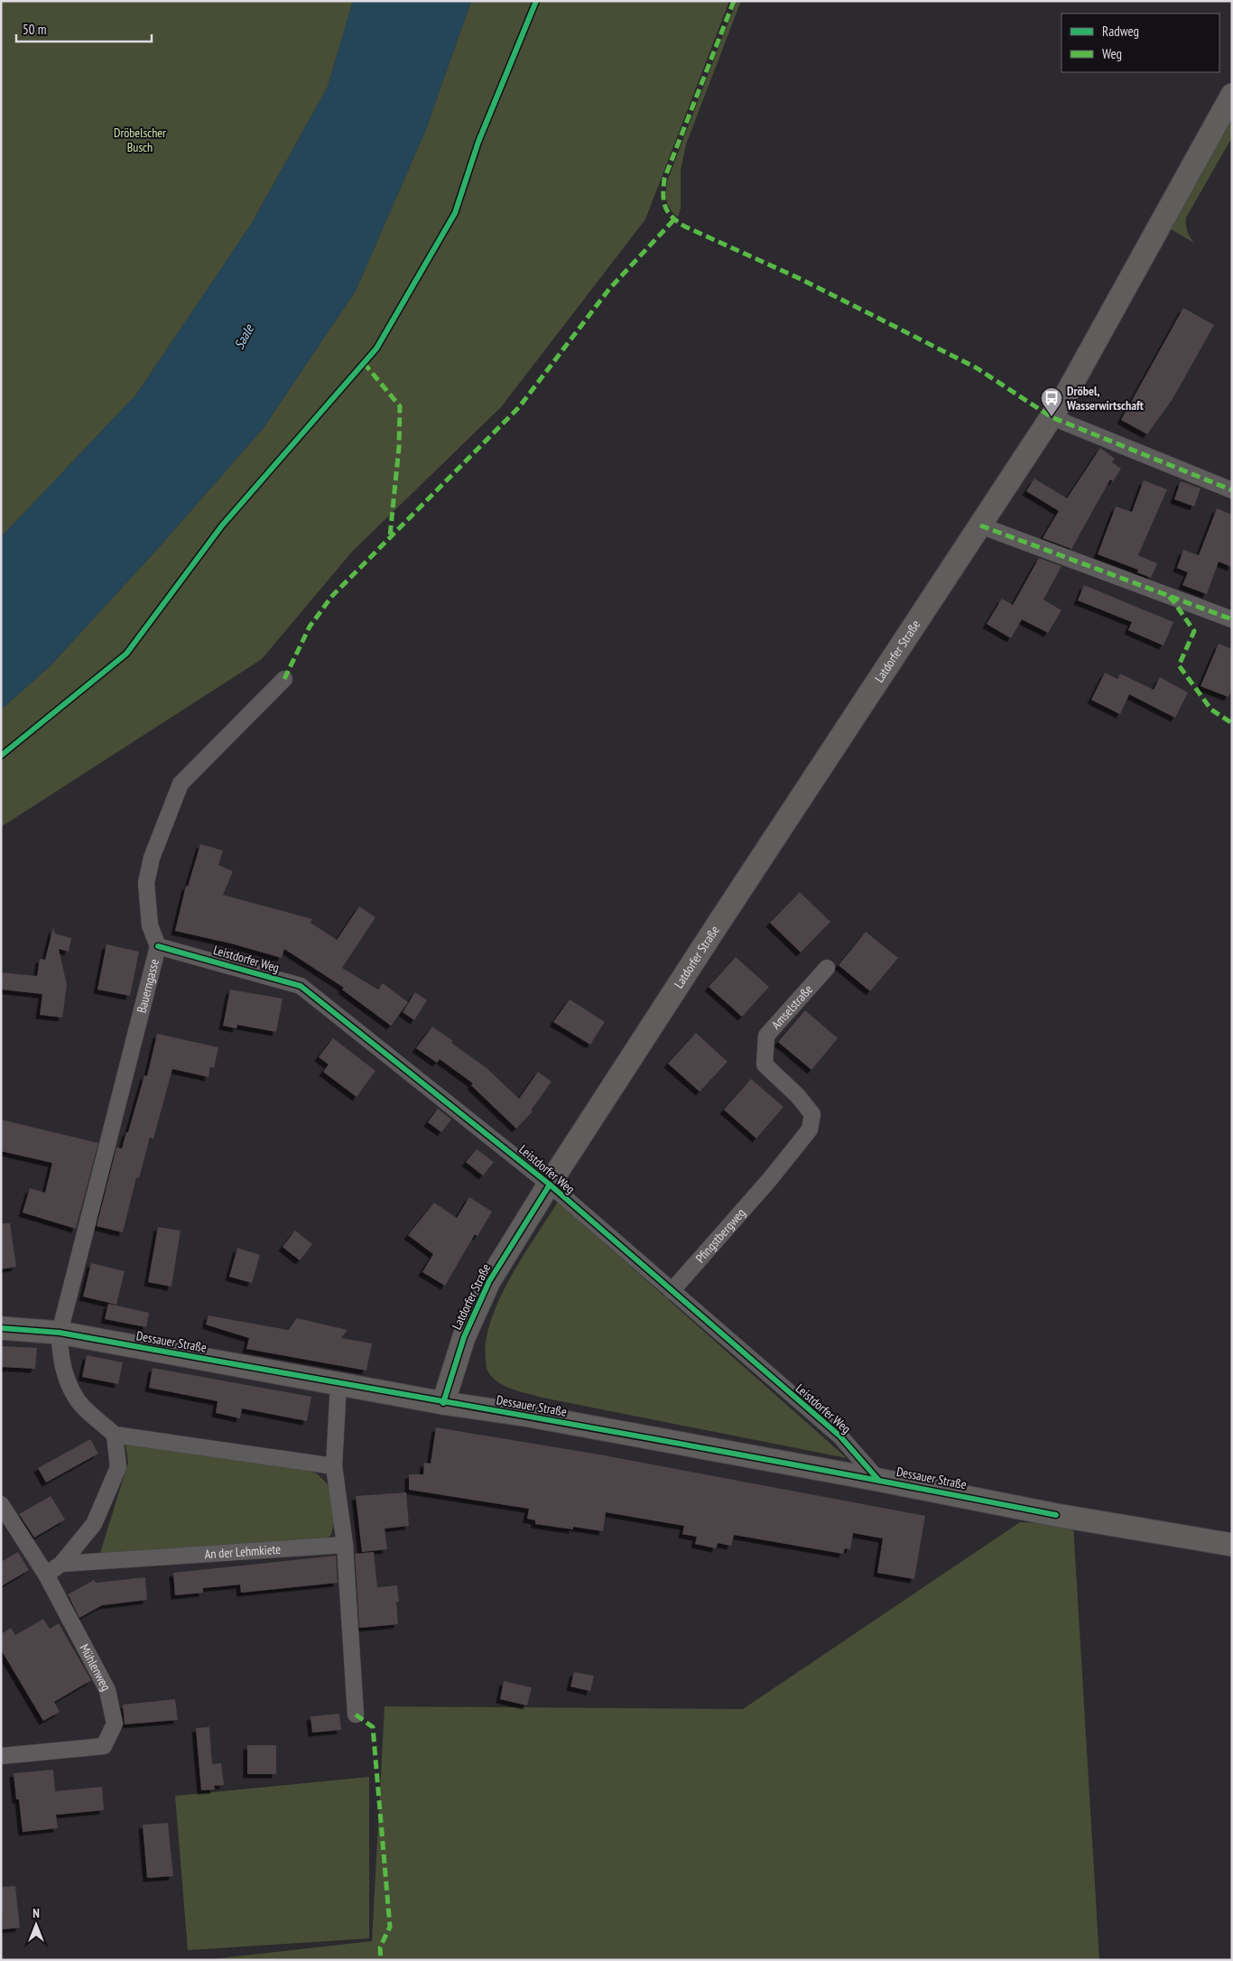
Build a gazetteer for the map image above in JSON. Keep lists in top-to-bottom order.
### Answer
{
  "streets": {
    "main road": ["Latdorfer Straße", "Dessauer Straße"],
    "street": [
      "Leistdorfer Weg",
      "Bauerngasse",
      "Amselstraße",
      "Pfingstbergweg",
      "An der Lehmkiete",
      "Mühlenweg"
    ]
  },
  "crossings": [
    ["Latdorfer Straße", "Leistdorfer Weg"],
    ["Latdorfer Straße", "Dessauer Straße"],
    ["Leistdorfer Weg", "Bauerngasse"],
    ["Leistdorfer Weg", "Pfingstbergweg"],
    ["Leistdorfer Weg", "Dessauer Straße"],
    ["Bauerngasse", "Dessauer Straße"],
    ["Amselstraße", "Pfingstbergweg"]
  ],
  "water": ["Saale"],
  "parks": ["Dröbelscher Busch"],
  "places": {
    "bus stop": ["Dröbel, Wasserwirtschaft"]
  },
  "legend": ["Radweg", "Weg"],
  "scale_bar": "50 m",
  "north": "top"
}
